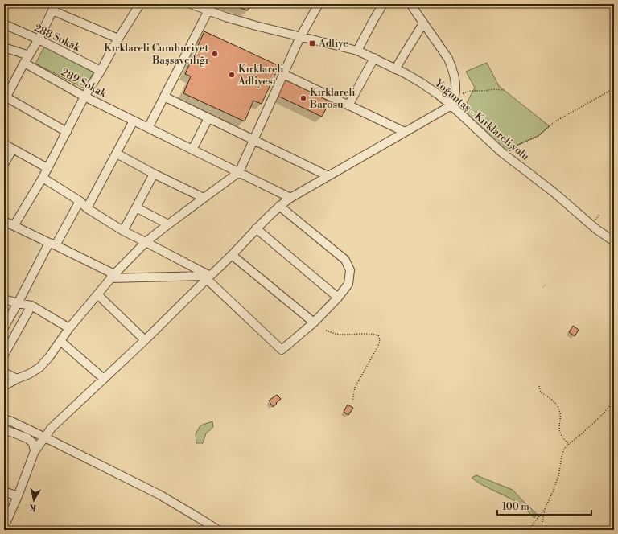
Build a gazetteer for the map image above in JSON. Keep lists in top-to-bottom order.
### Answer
{
  "streets": {
    "street": ["288 Sokak", "289 Sokak", "Yoğuntaş - Kırklareli yolu"]
  },
  "places": {
    "transit": ["Adliye"],
    "other": ["Kırklareli Cumhuriyet Başsavcılığı", "Kırklareli Adliyesi", "Kırklareli Barosu"]
  },
  "scale_bar": "100 m",
  "north": "bottom"
}
